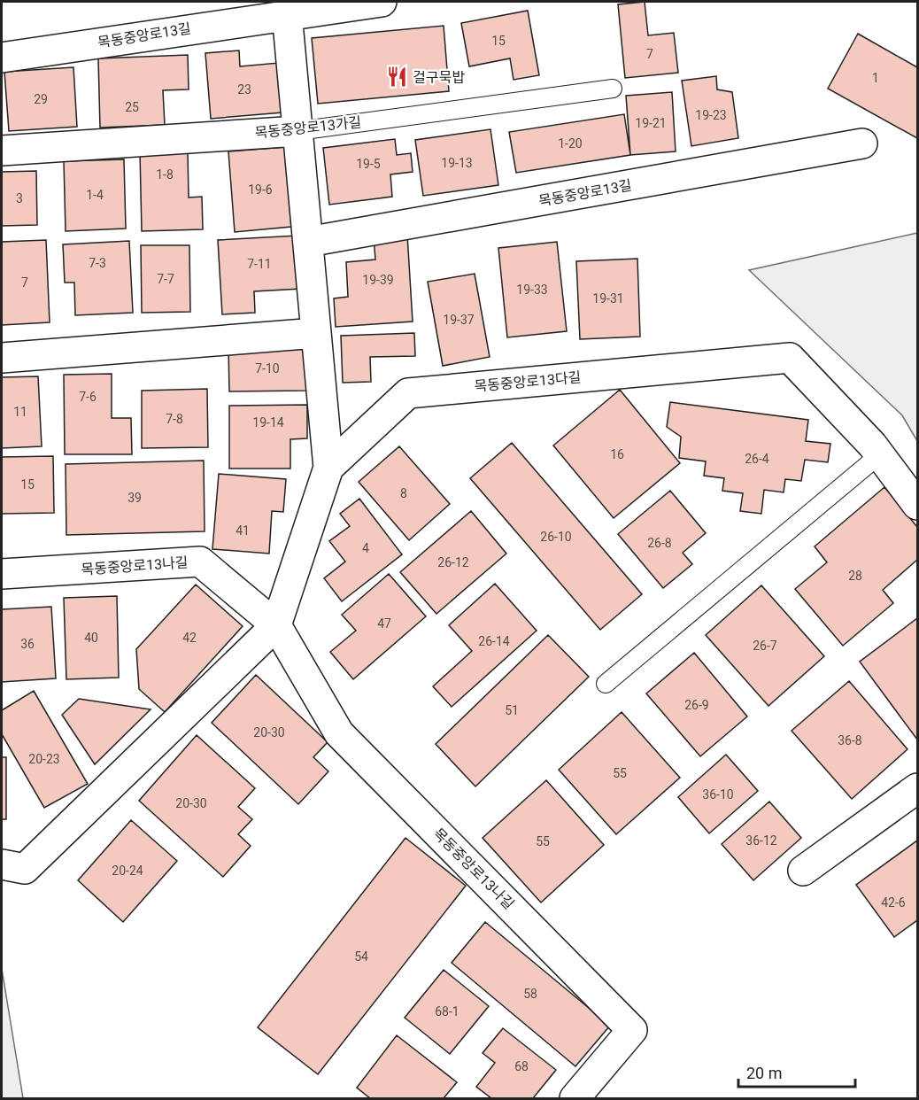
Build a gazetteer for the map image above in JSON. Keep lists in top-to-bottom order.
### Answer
{
  "streets": {
    "street": [
      "목동중앙로13길",
      "목동중앙로13가길",
      "목동중앙로13다길",
      "목동중앙로13나길"
    ]
  },
  "crossings": [
    ["목동중앙로13다길", "목동중앙로13나길"]
  ],
  "places": {
    "restaurant": ["걸구묵밥"]
  },
  "house_numbers": [
    "15",
    "7",
    "1",
    "23",
    "29",
    "25",
    "19-23",
    "19-21",
    "1-20",
    "19-13",
    "19-5",
    "1-8",
    "19-6",
    "1-4",
    "3",
    "7-3",
    "7-11",
    "7-7",
    "19-39",
    "7",
    "19-33",
    "19-31",
    "19-37",
    "7-10",
    "7-6",
    "11",
    "7-8",
    "19-14",
    "16",
    "26-4",
    "15",
    "8",
    "39",
    "41",
    "26-10",
    "26-8",
    "4",
    "26-12",
    "28",
    "47",
    "40",
    "42",
    "26-14",
    "36",
    "26-7",
    "26-9",
    "51",
    "20-30",
    "36-8",
    "20-23",
    "55",
    "36-10",
    "20-30",
    "36-12",
    "55",
    "20-24",
    "42-6",
    "54",
    "58",
    "68-1",
    "68"
  ],
  "scale_bar": "20 m"
}
